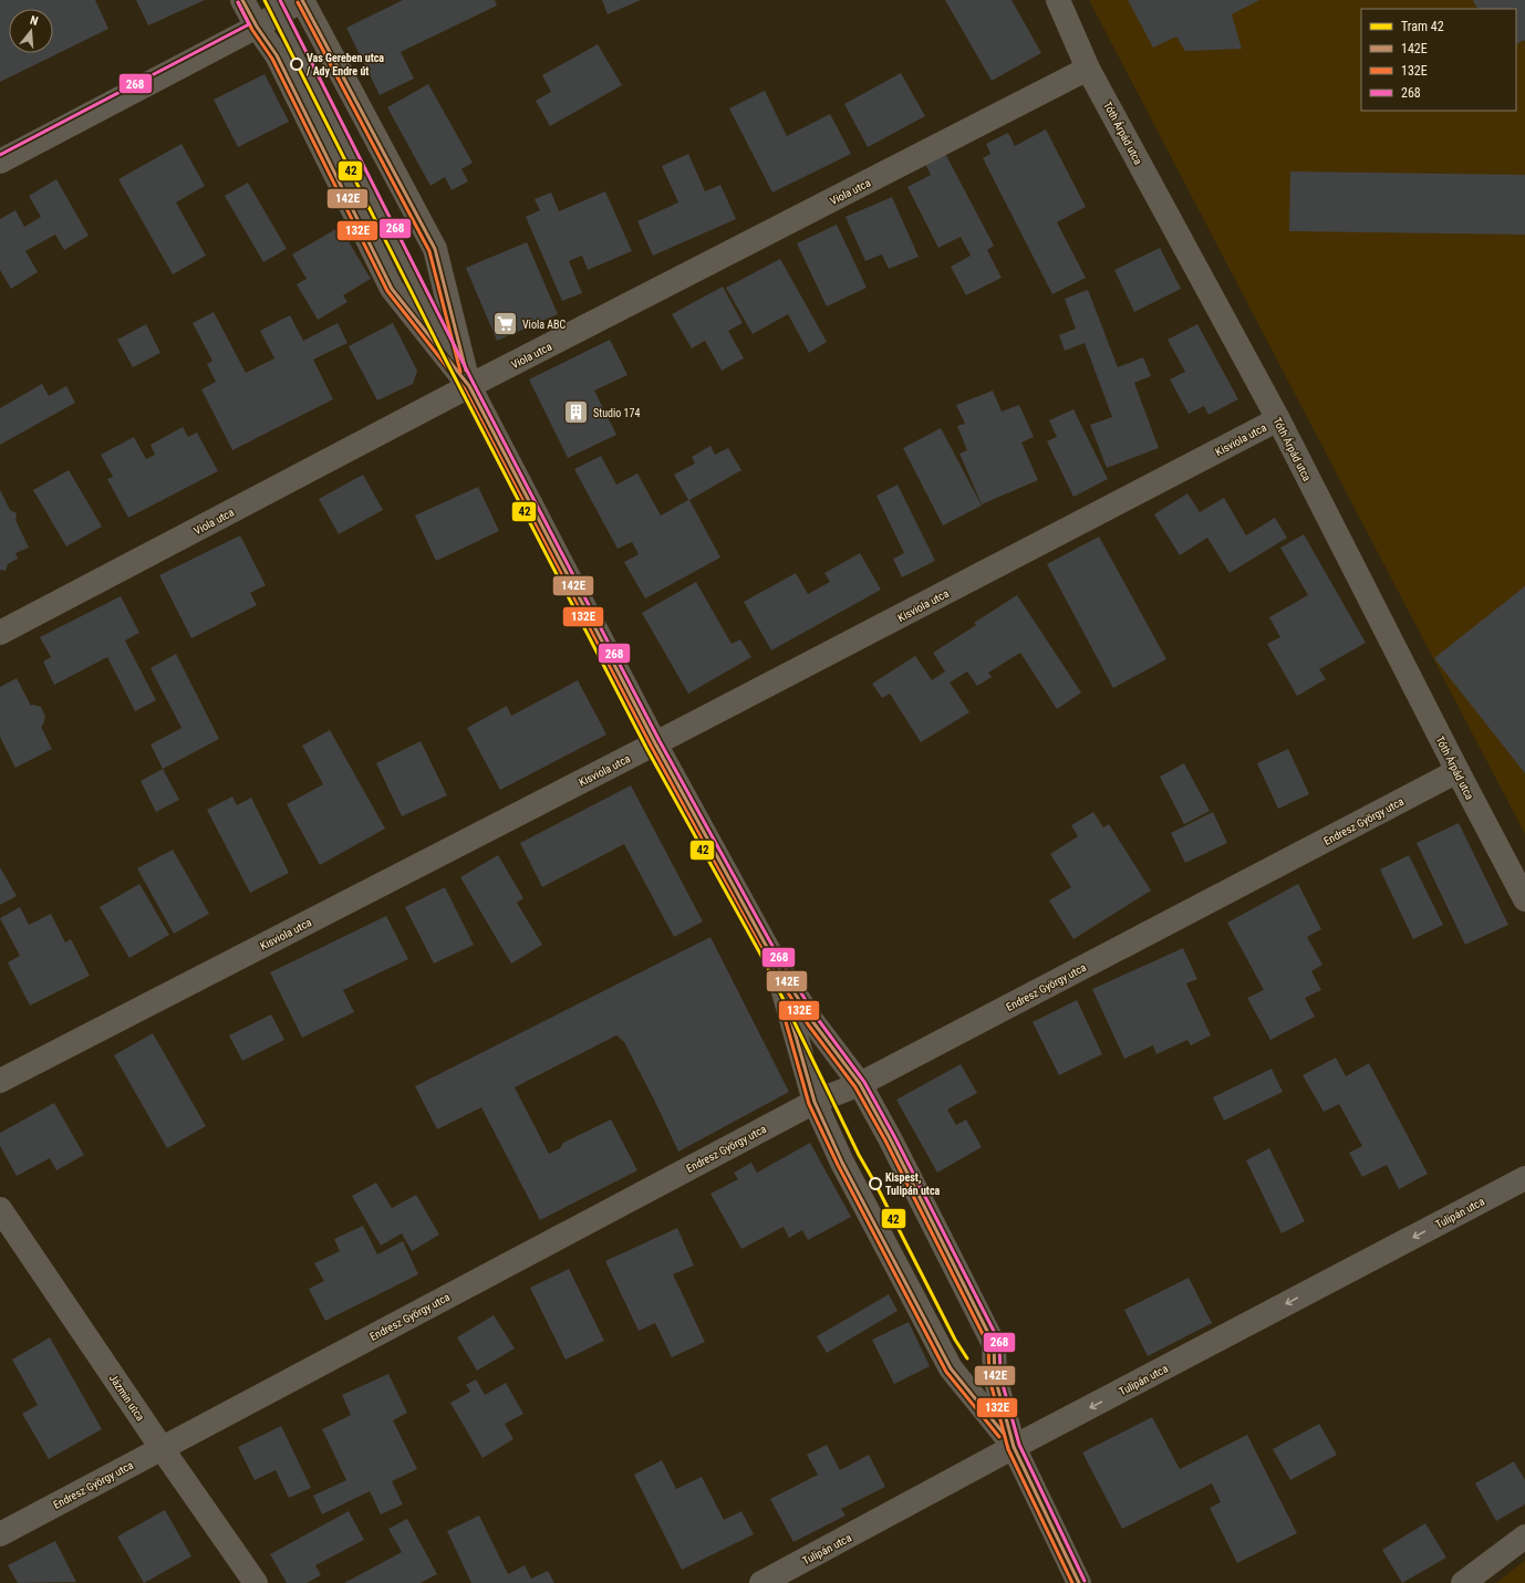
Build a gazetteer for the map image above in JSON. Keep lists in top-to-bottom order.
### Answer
{
  "streets": {
    "street": [
      "Tóth Árpád utca",
      "Viola utca",
      "Kisviola utca",
      "Endresz György utca",
      "Tulipán utca",
      "Jázmin utca"
    ]
  },
  "crossings": [
    ["Tóth Árpád utca", "Viola utca"],
    ["Tóth Árpád utca", "Kisviola utca"],
    ["Tóth Árpád utca", "Endresz György utca"],
    ["Endresz György utca", "Jázmin utca"]
  ],
  "one_way": ["Tulipán utca"],
  "places": {
    "other": ["Vas Gereben utca / Ady Endre út", "Kispest, Tulipán utca"],
    "supermarket": ["Viola ABC"],
    "building": ["Studio 174"]
  },
  "lines": [
    "tram line 42",
    "transit line 142E",
    "transit line 268",
    "transit line 132E"
  ],
  "legend": [
    "Tram 42",
    "142E",
    "132E",
    "268"
  ],
  "north": "top"
}
